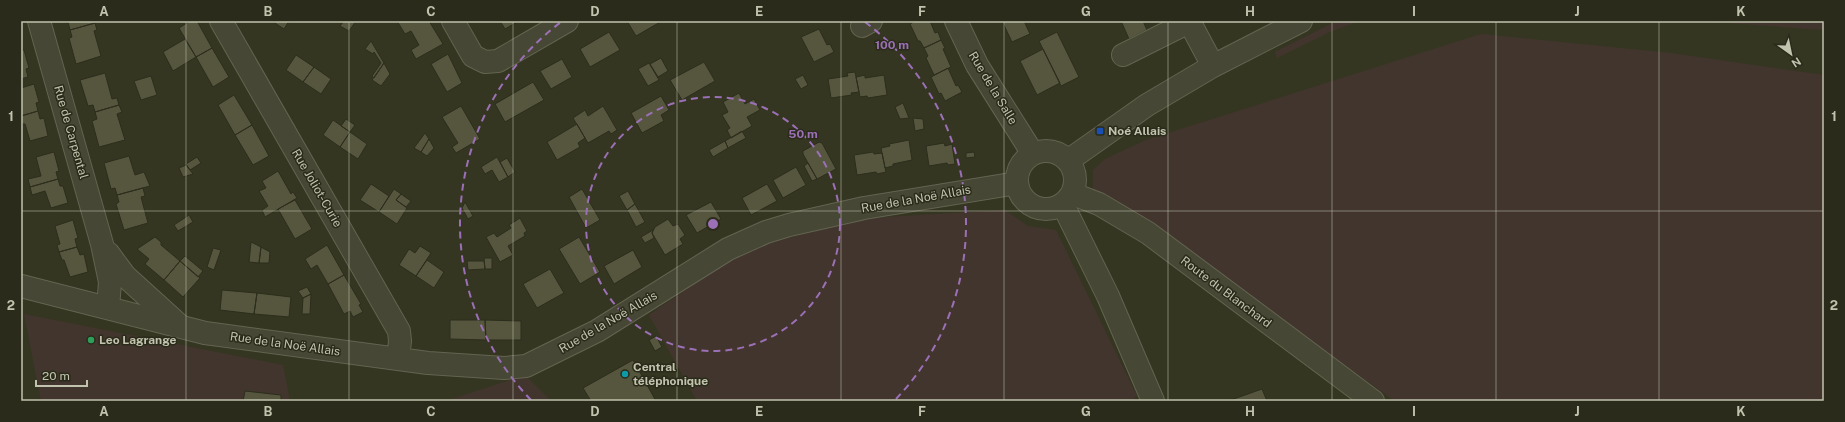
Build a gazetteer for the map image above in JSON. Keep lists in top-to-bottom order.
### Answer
{
  "streets": {
    "street": [
      "Rue de la Salle",
      "Rue de Carpental",
      "Rue Joliot-Curie",
      "Rue de la Noë Allais",
      "Route du Blanchard"
    ]
  },
  "crossings": [
    ["Rue de la Salle", "Rue de la Noë Allais"],
    ["Rue de la Salle", "Route du Blanchard"],
    ["Rue de Carpental", "Rue de la Noë Allais"],
    ["Rue Joliot-Curie", "Rue de la Noë Allais"],
    ["Rue de la Noë Allais", "Route du Blanchard"]
  ],
  "places": {
    "transit": ["Noé Allais"],
    "other": ["Leo Lagrange", "Central téléphonique"]
  },
  "scale_bar": "20 m",
  "north": "bottom right",
  "grid": {
    "columns": [
      "A",
      "B",
      "C",
      "D",
      "E",
      "F",
      "G",
      "H",
      "I",
      "J",
      "K"
    ],
    "rows": ["1", "2"]
  },
  "rings": ["100 m", "50 m"]
}
